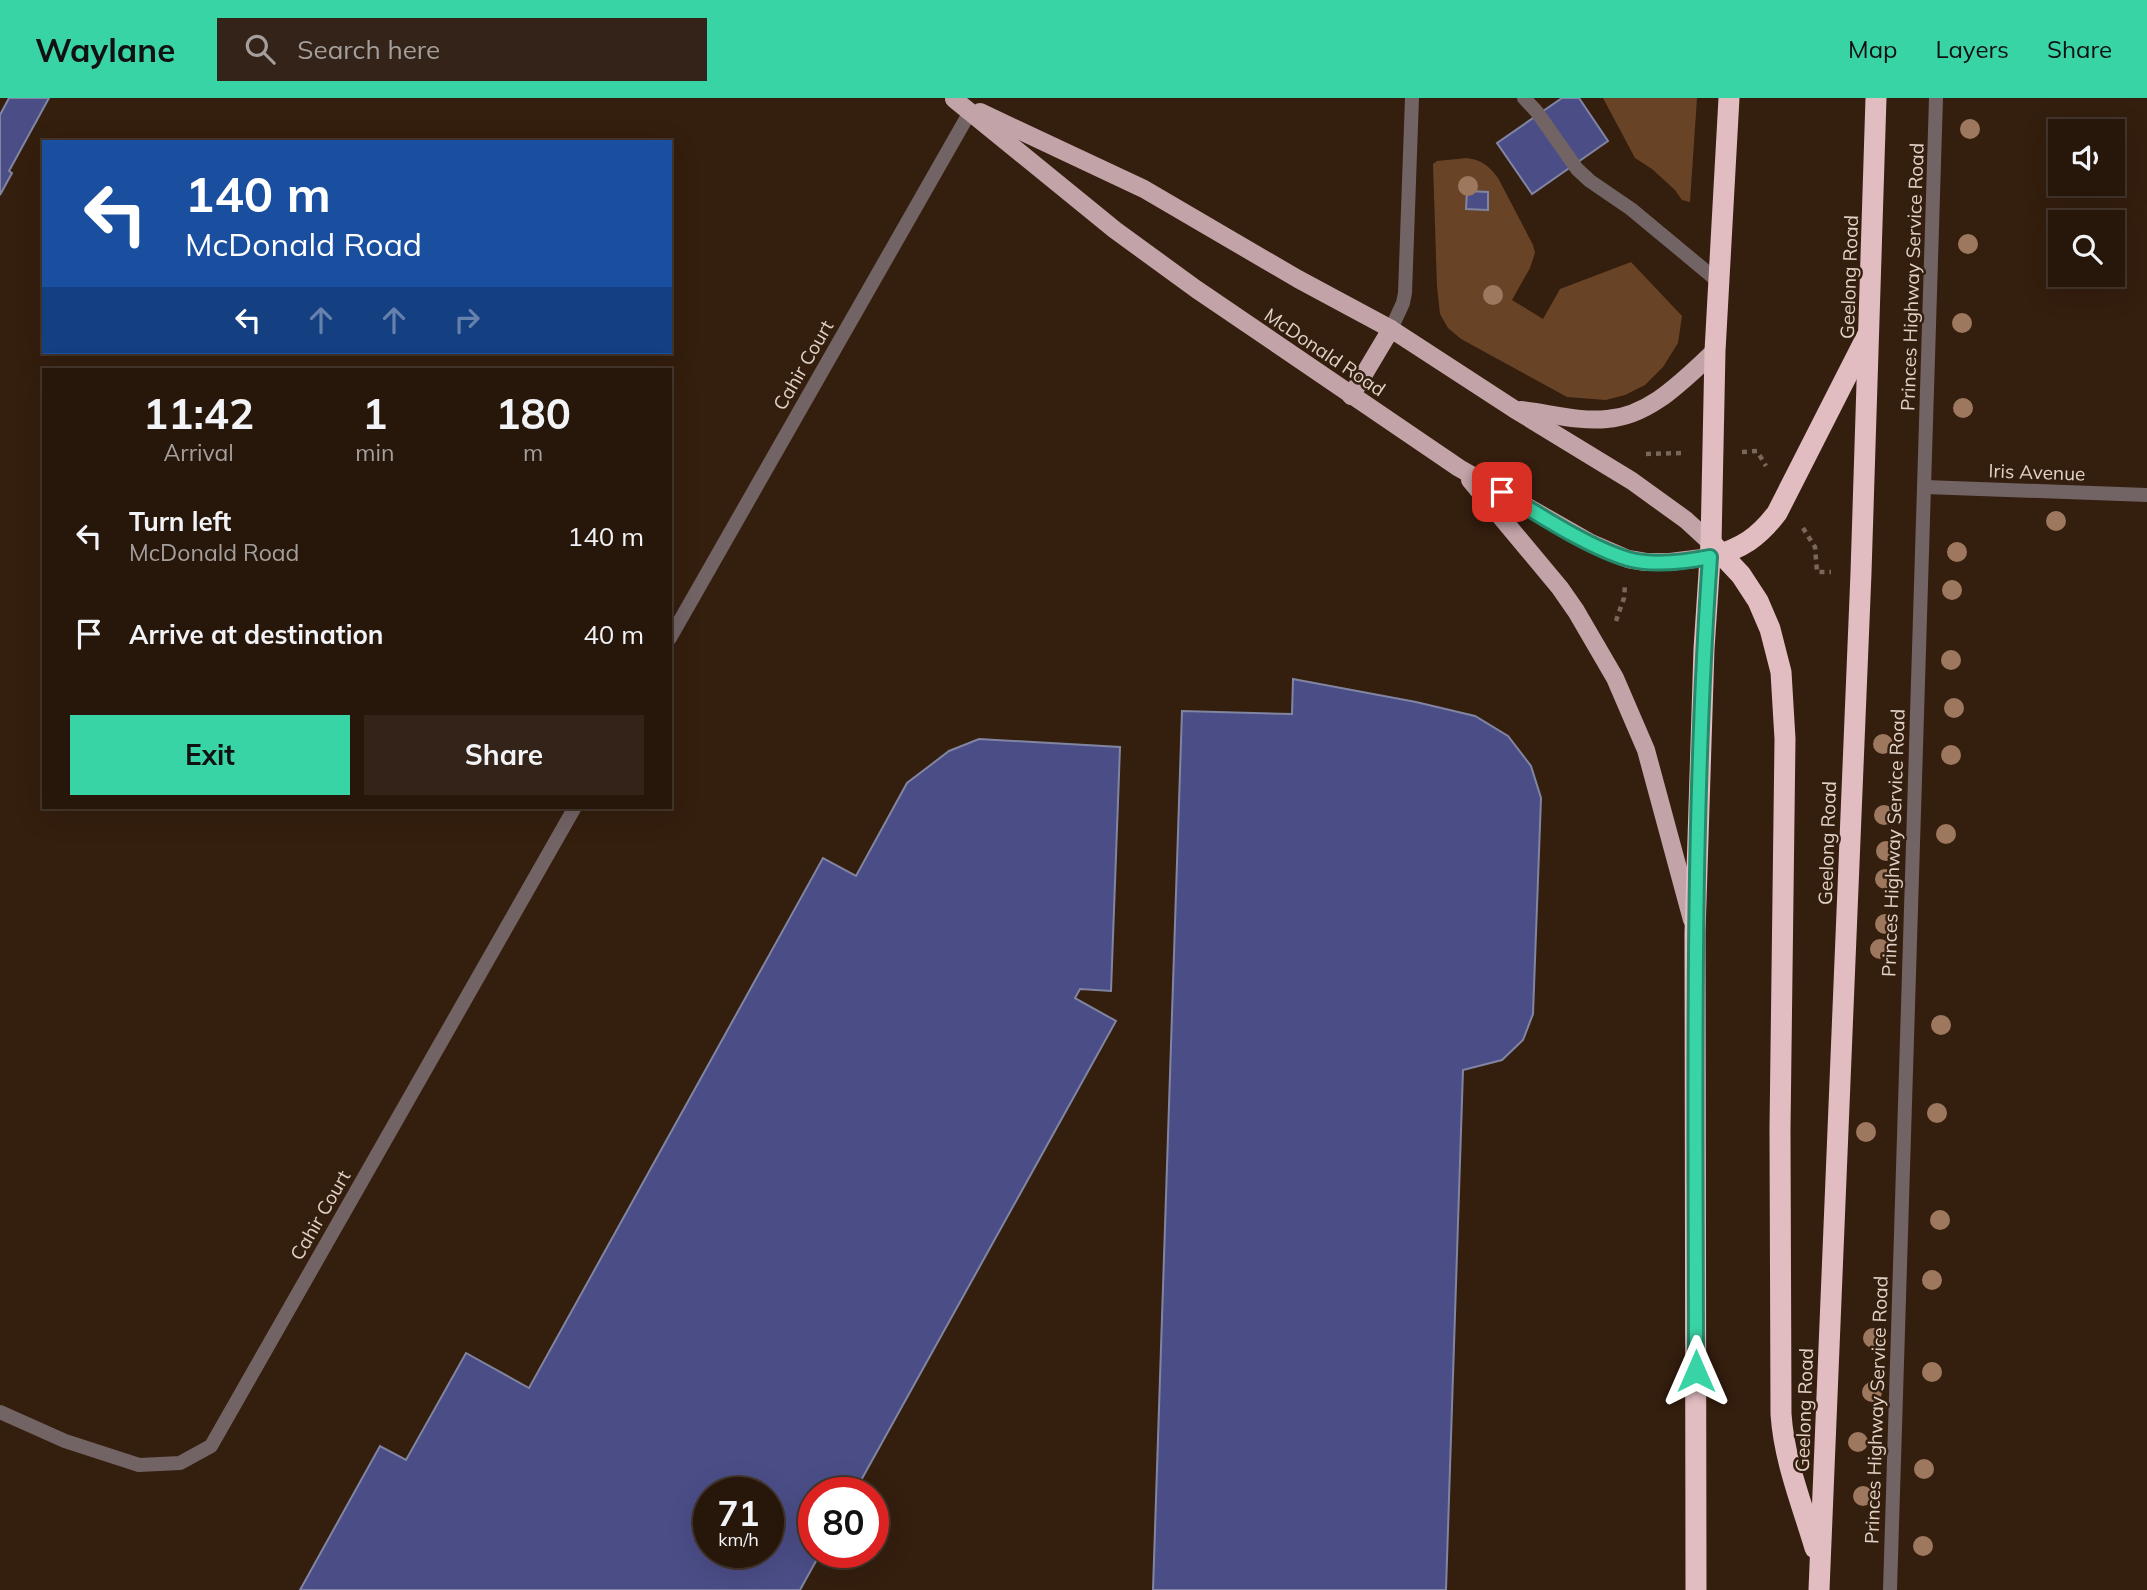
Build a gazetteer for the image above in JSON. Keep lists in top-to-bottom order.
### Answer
{
  "streets": {
    "highway": ["Geelong Road"],
    "main road": ["McDonald Road"],
    "street": ["Princes Highway Service Road", "Cahir Court", "Iris Avenue"]
  },
  "crossings": [
    ["Princes Highway Service Road", "Iris Avenue"],
    ["McDonald Road", "Cahir Court"]
  ],
  "page": {
    "header": "Waylane",
    "search": "Search here",
    "nav": ["Map", "Layers", "Share"],
    "turn": ["140 m", "McDonald Road"],
    "eta": [
      "11:42",
      "Arrival",
      "1",
      "min",
      "180",
      "m"
    ],
    "list": [
      {
        "name": "Turn left",
        "note": "McDonald Road",
        "value": "140 m"
      },
      {
        "name": "Arrive at destination",
        "value": "40 m"
      }
    ],
    "buttons": ["Exit", "Share"],
    "speed": "71 km/h",
    "limit": "80"
  }
}
